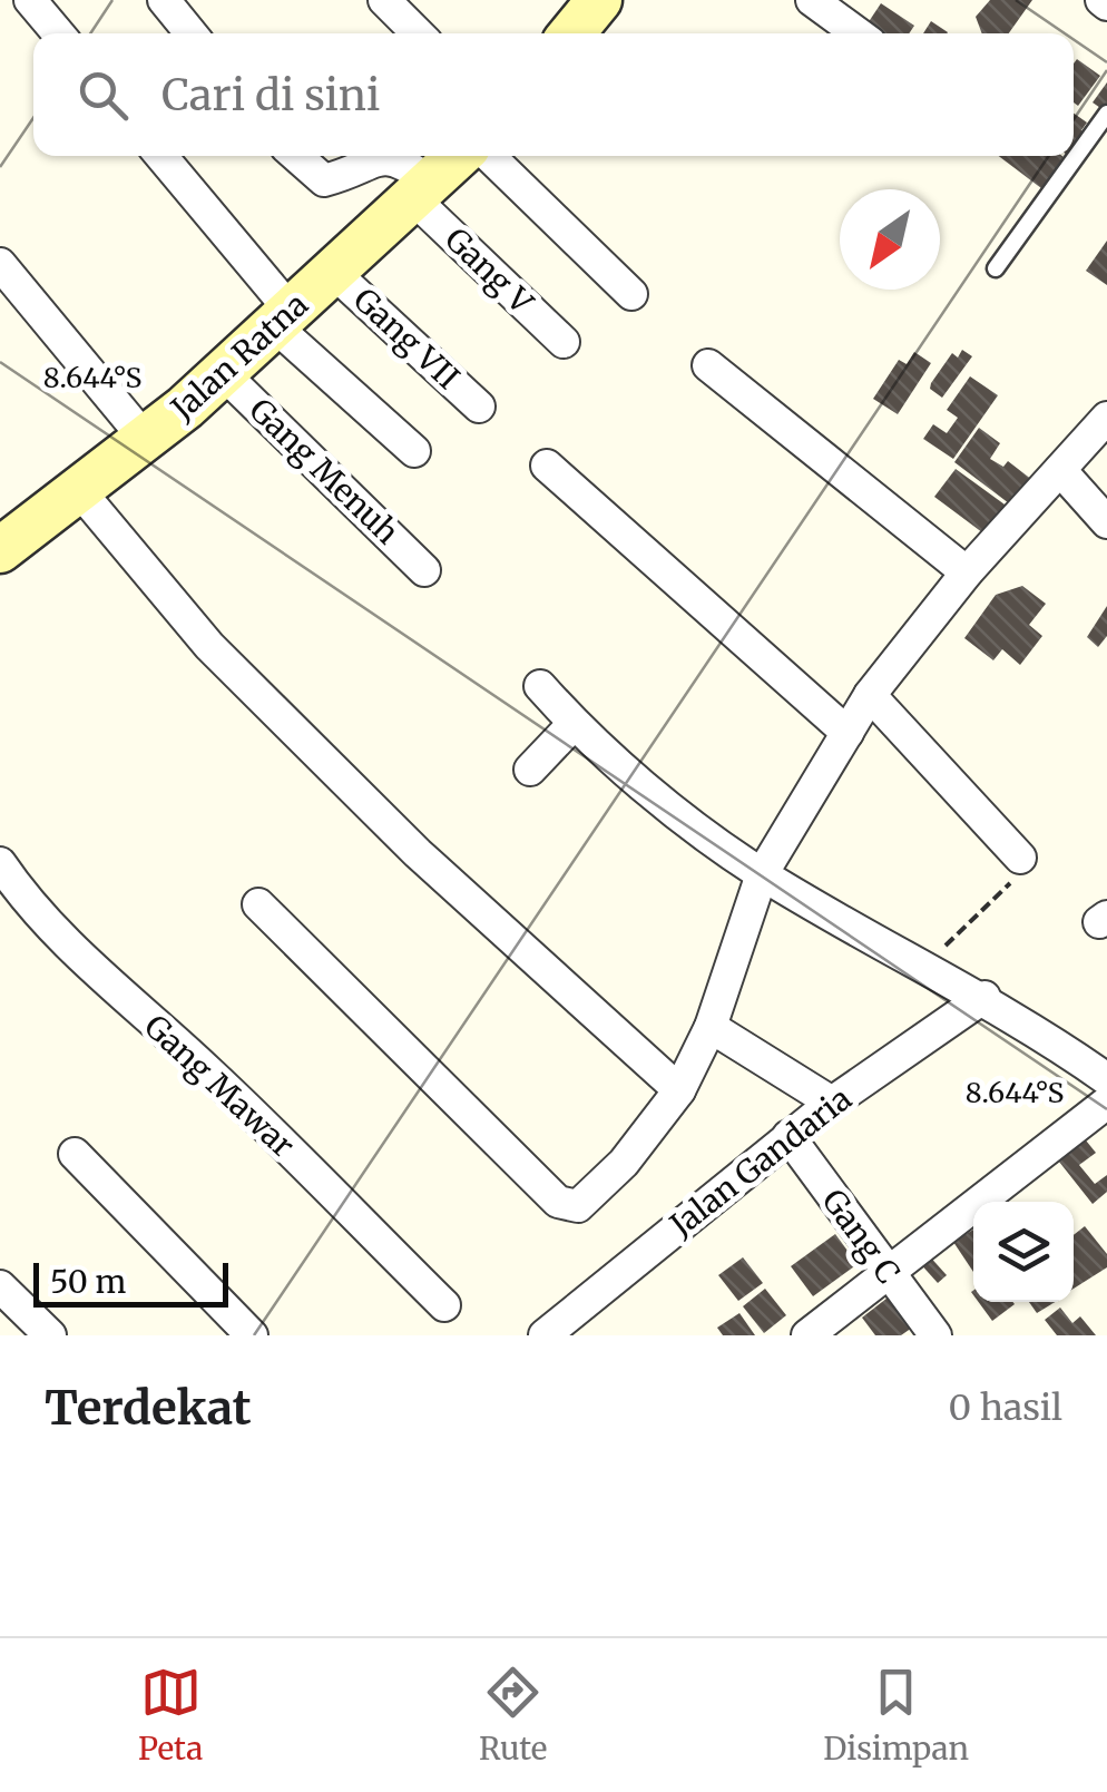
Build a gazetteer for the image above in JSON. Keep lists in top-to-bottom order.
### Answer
{
  "streets": {
    "street": [
      "Gang V",
      "Gang VII",
      "Jalan Ratna",
      "Gang Menuh",
      "Gang Mawar",
      "Jalan Gandaria",
      "Gang C"
    ]
  },
  "crossings": [
    ["Gang V", "Jalan Ratna"],
    ["Gang VII", "Jalan Ratna"],
    ["Jalan Ratna", "Gang Menuh"],
    ["Jalan Gandaria", "Gang C"]
  ],
  "scale_bar": "50 m",
  "north": "bottom left",
  "page": {
    "search": "Cari di sini",
    "scale": "50 m",
    "heading": ["Terdekat", "0 hasil"],
    "nav": ["Peta", "Rute", "Disimpan"]
  },
  "coordinates": ["8.644°S"]
}
